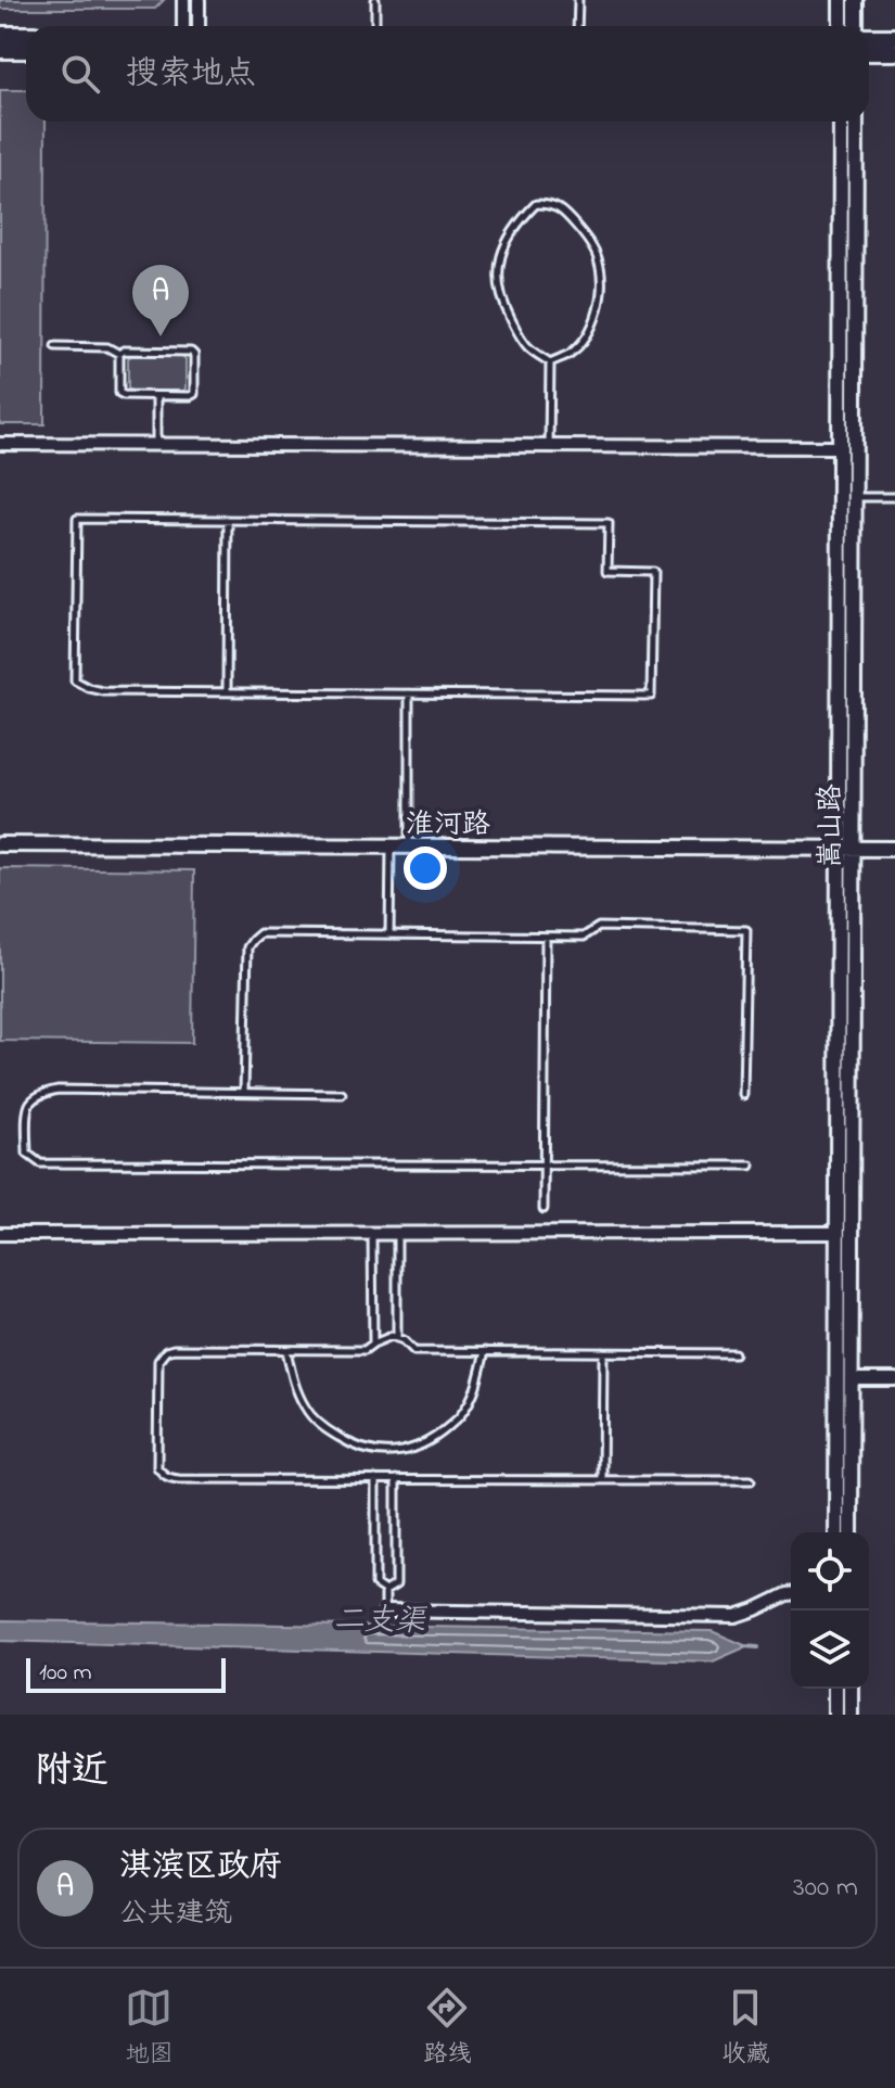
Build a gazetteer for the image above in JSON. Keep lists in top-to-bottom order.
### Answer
{
  "streets": {
    "street": ["淮河路", "嵩山路"]
  },
  "crossings": [
    ["淮河路", "嵩山路"]
  ],
  "water": ["二支渠"],
  "scale_bar": "100 m",
  "page": {
    "search": "搜索地点",
    "pins": "A",
    "scale": "100 m",
    "heading": "附近",
    "list": [
      {
        "mark": "A",
        "name": "淇滨区政府",
        "note": "公共建筑",
        "value": "300 m"
      }
    ],
    "nav": ["地图", "路线", "收藏"]
  }
}
